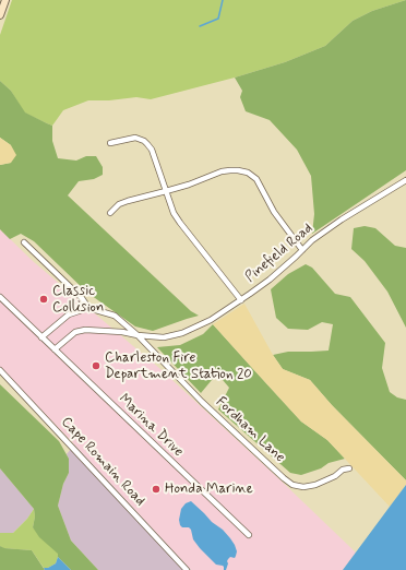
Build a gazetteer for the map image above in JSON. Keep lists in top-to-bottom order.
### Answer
{
  "streets": {
    "street": [
      "Pinefield Road",
      "Marina Drive",
      "Fordham Lane",
      "Cape Romain Road"
    ]
  },
  "crossings": [
    ["Pinefield Road", "Marina Drive"],
    ["Pinefield Road", "Fordham Lane"]
  ],
  "places": ["Classic Collision", "Charleston Fire Department Station 20", "Honda Marine"]
}
